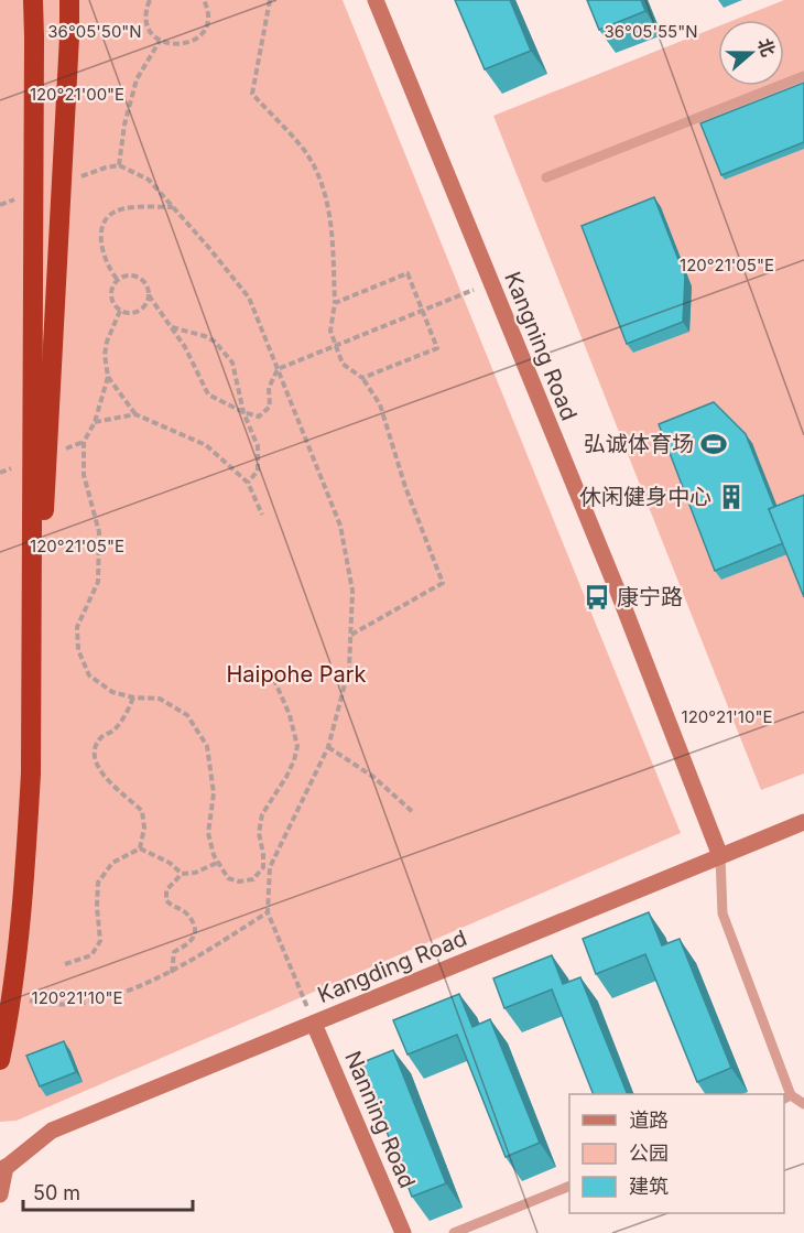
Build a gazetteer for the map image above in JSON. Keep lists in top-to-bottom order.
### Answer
{
  "streets": {
    "street": ["Kangning Road", "Kangding Road", "Nanning Road"]
  },
  "crossings": [
    ["Kangning Road", "Kangding Road"],
    ["Kangding Road", "Nanning Road"]
  ],
  "parks": ["Haipohe Park"],
  "places": {
    "sports": ["弘诚体育场"],
    "building": ["休闲健身中心"],
    "bus stop": ["康宁路"]
  },
  "legend": ["道路", "公园", "建筑"],
  "scale_bar": "50 m",
  "north": "right",
  "coordinates": [
    "36°05'50\"N",
    "36°05'55\"N",
    "120°21'00\"E",
    "120°21'05\"E",
    "120°21'10\"E"
  ]
}
